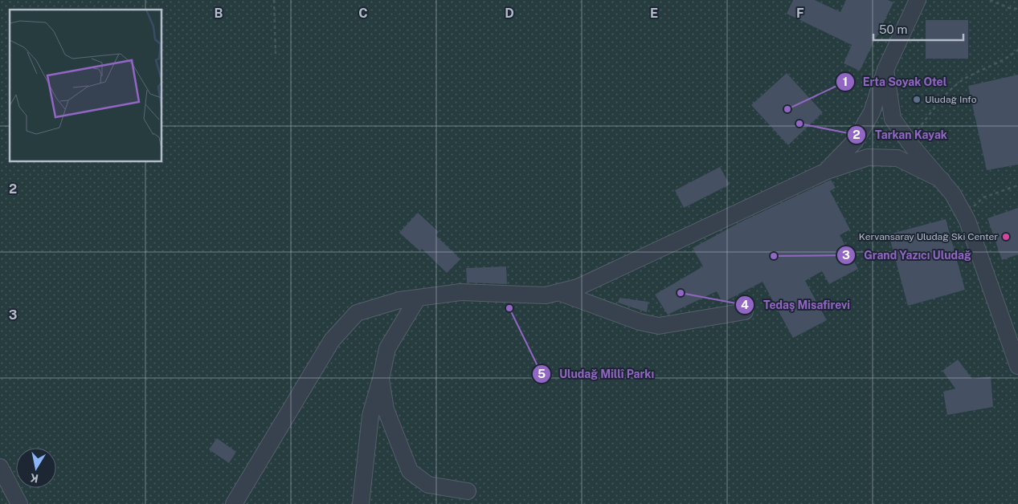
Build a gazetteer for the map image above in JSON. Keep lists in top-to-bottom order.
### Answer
{
  "places": [
    "Uludağ Info",
    "Erta Soyak Otel",
    "Tarkan Kayak",
    "Kervansaray Uludağ Ski Center",
    "Grand Yazıcı Uludağ",
    "Tedaş Misafirevi",
    "Uludağ Millî Parkı"
  ],
  "scale_bar": "50 m",
  "north": "bottom",
  "grid": {
    "columns": [
      "B",
      "C",
      "D",
      "E",
      "F"
    ],
    "rows": ["2", "3"]
  }
}
